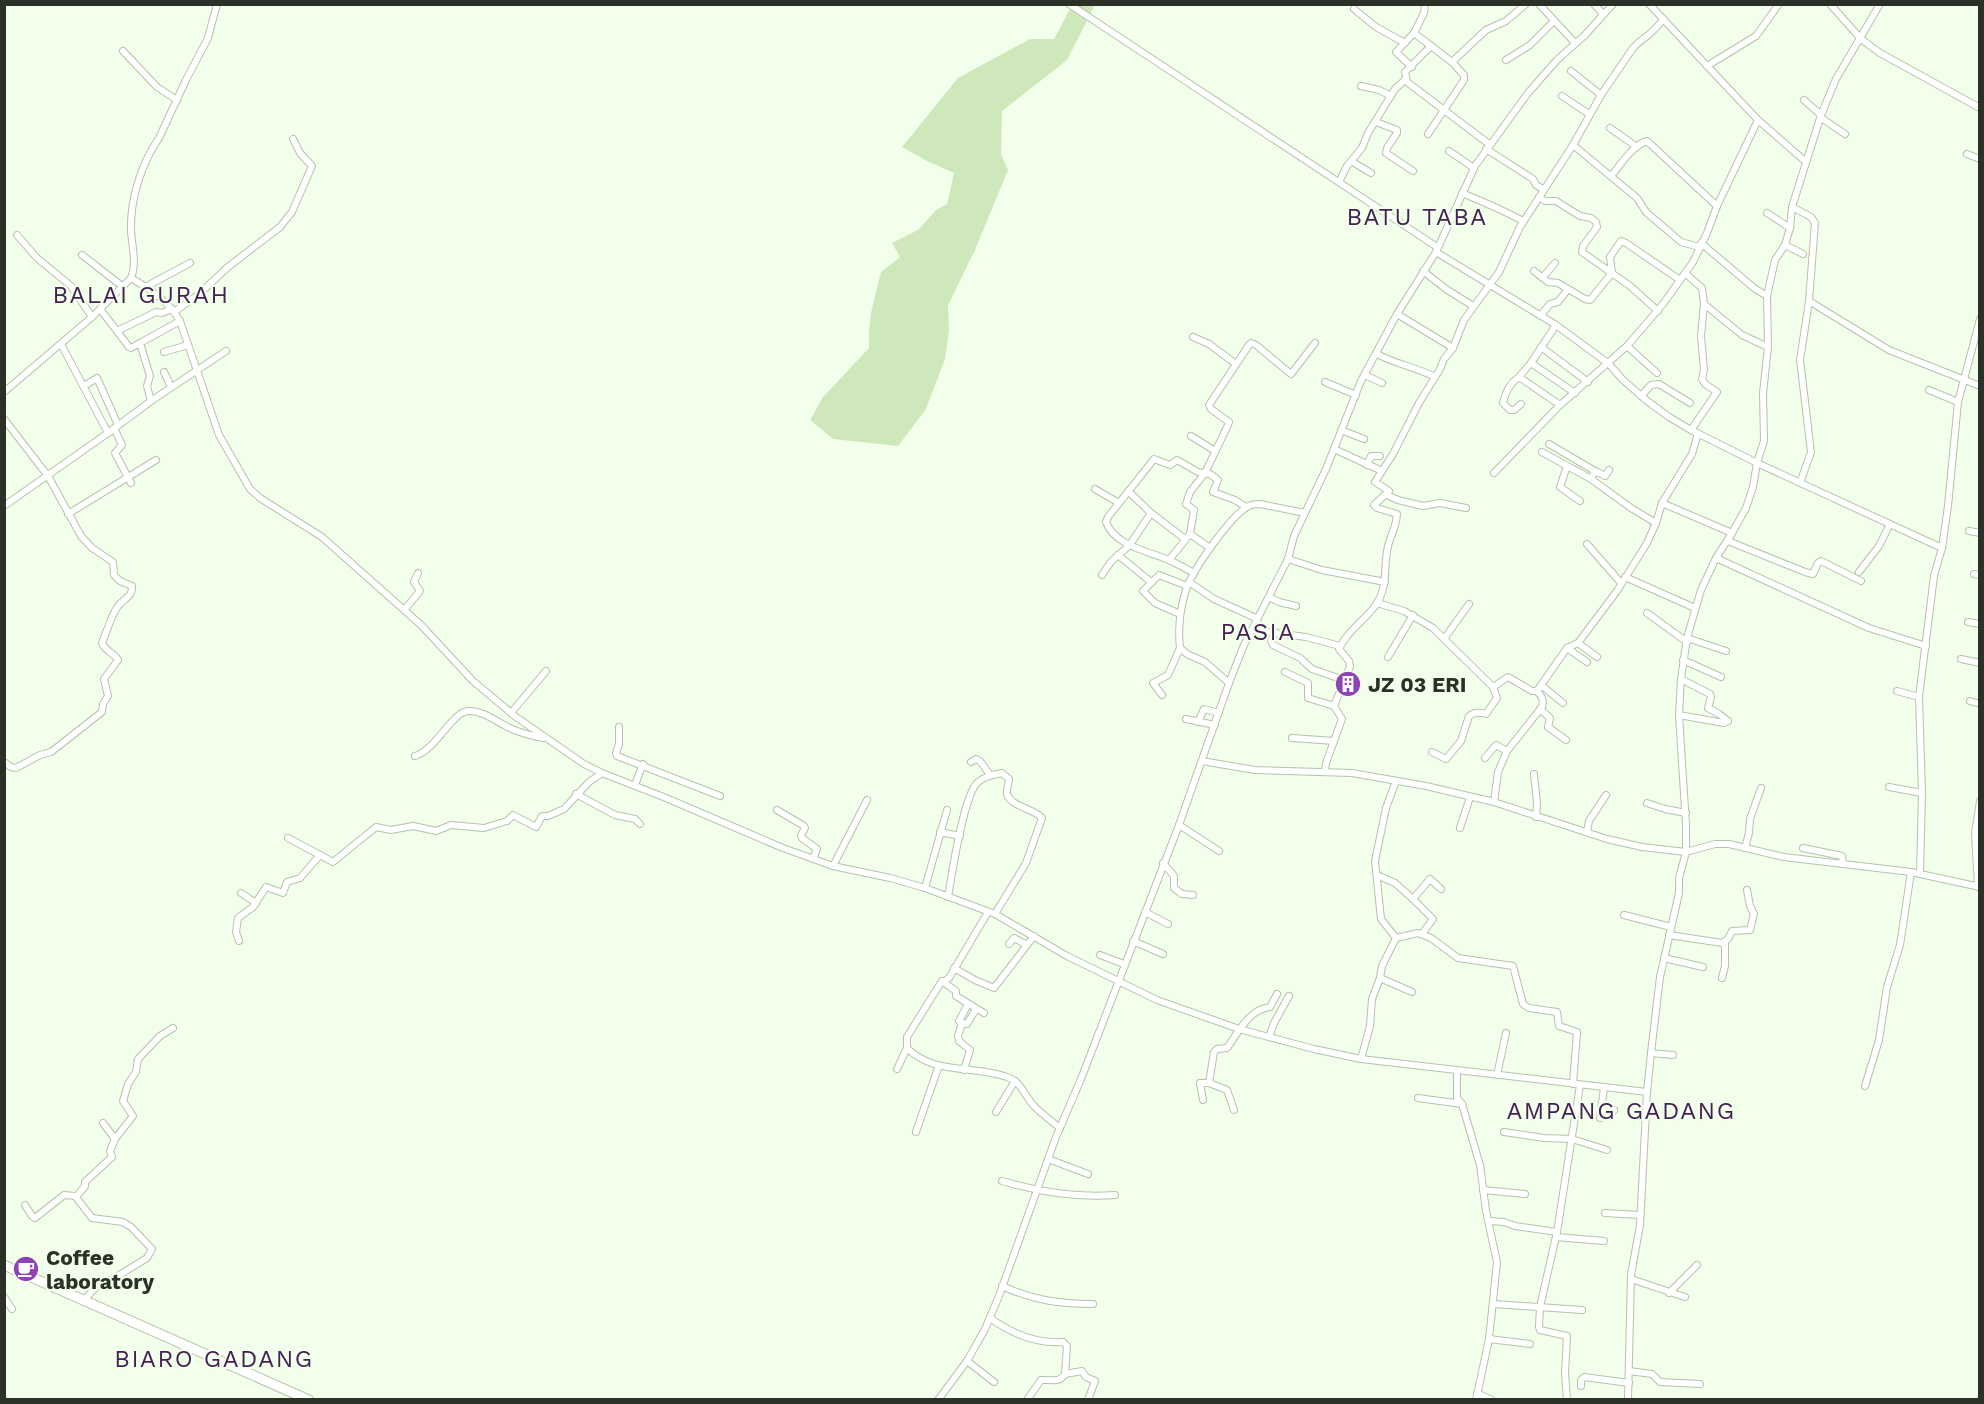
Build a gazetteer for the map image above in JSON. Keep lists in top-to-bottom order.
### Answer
{
  "districts": [
    "BATU TABA",
    "BALAI GURAH",
    "PASIA",
    "AMPANG GADANG",
    "BIARO GADANG"
  ],
  "places": {
    "building": ["JZ 03 ERI"],
    "cafe": ["Coffee laboratory"]
  }
}
